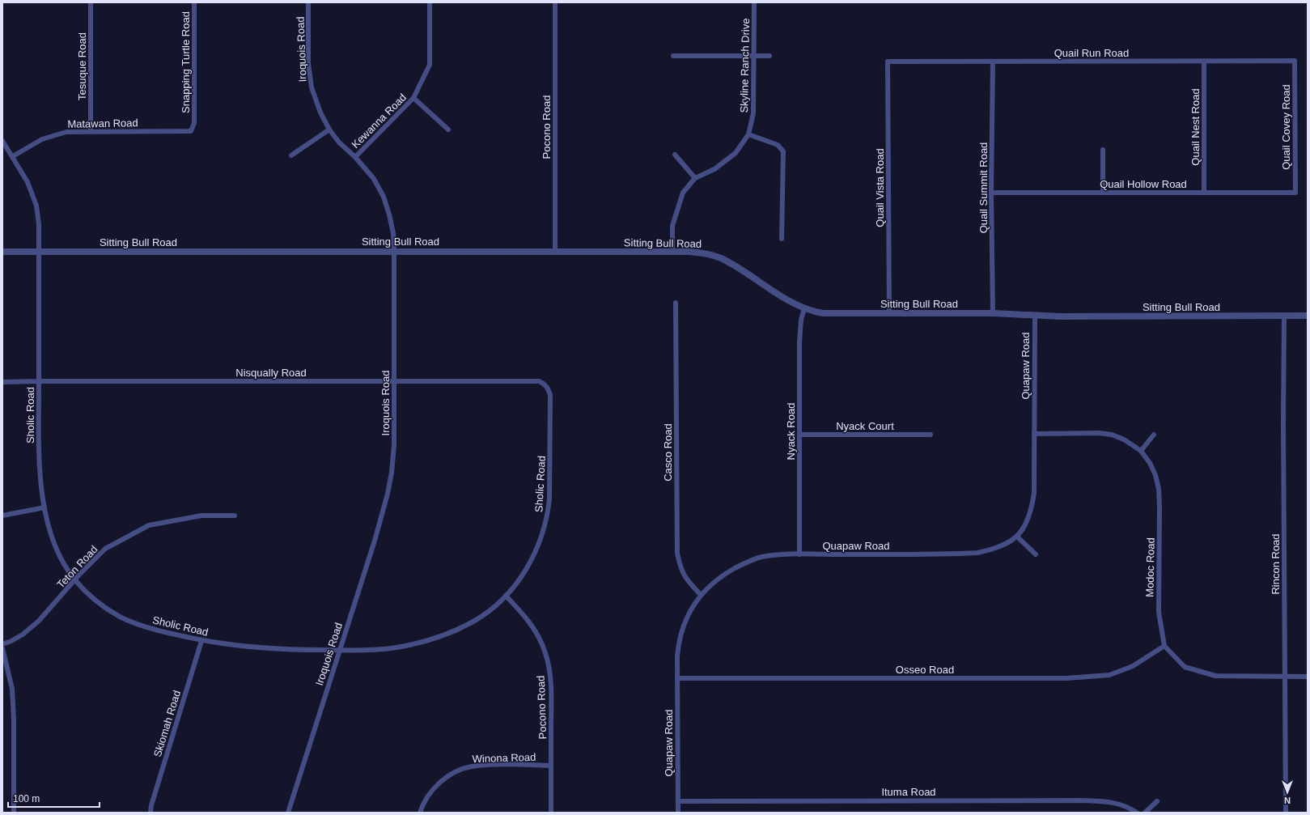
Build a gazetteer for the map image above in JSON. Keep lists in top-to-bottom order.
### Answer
{
  "streets": {
    "street": [
      "Iroquois Road",
      "Quail Run Road",
      "Snapping Turtle Road",
      "Skyline Ranch Drive",
      "Tesuque Road",
      "Kewanna Road",
      "Matawan Road",
      "Pocono Road",
      "Quail Nest Road",
      "Quail Covey Road",
      "Quail Hollow Road",
      "Quail Vista Road",
      "Quail Summit Road",
      "Sitting Bull Road",
      "Quapaw Road",
      "Nisqually Road",
      "Sholic Road",
      "Nyack Court",
      "Nyack Road",
      "Casco Road",
      "Rincon Road",
      "Teton Road",
      "Modoc Road",
      "Osseo Road",
      "Skiomah Road",
      "Winona Road",
      "Ituma Road"
    ]
  },
  "crossings": [
    ["Iroquois Road", "Kewanna Road"],
    ["Iroquois Road", "Sitting Bull Road"],
    ["Iroquois Road", "Nisqually Road"],
    ["Iroquois Road", "Sholic Road"],
    ["Quail Run Road", "Quail Nest Road"],
    ["Quail Run Road", "Quail Covey Road"],
    ["Quail Run Road", "Quail Vista Road"],
    ["Quail Run Road", "Quail Summit Road"],
    ["Snapping Turtle Road", "Matawan Road"],
    ["Skyline Ranch Drive", "Sitting Bull Road"],
    ["Tesuque Road", "Matawan Road"],
    ["Matawan Road", "Sholic Road"],
    ["Pocono Road", "Sitting Bull Road"],
    ["Pocono Road", "Sholic Road"],
    ["Pocono Road", "Winona Road"],
    ["Quail Nest Road", "Quail Hollow Road"],
    ["Quail Covey Road", "Quail Hollow Road"],
    ["Quail Hollow Road", "Quail Summit Road"],
    ["Quail Vista Road", "Sitting Bull Road"],
    ["Quail Summit Road", "Sitting Bull Road"],
    ["Sitting Bull Road", "Quapaw Road"],
    ["Sitting Bull Road", "Sholic Road"],
    ["Sitting Bull Road", "Nyack Road"],
    ["Sitting Bull Road", "Rincon Road"],
    ["Quapaw Road", "Nyack Road"],
    ["Quapaw Road", "Casco Road"],
    ["Quapaw Road", "Modoc Road"],
    ["Quapaw Road", "Osseo Road"],
    ["Quapaw Road", "Ituma Road"],
    ["Nisqually Road", "Sholic Road"],
    ["Sholic Road", "Teton Road"],
    ["Sholic Road", "Skiomah Road"],
    ["Nyack Court", "Nyack Road"],
    ["Modoc Road", "Osseo Road"]
  ],
  "scale_bar": "100 m",
  "north": "bottom"
}
